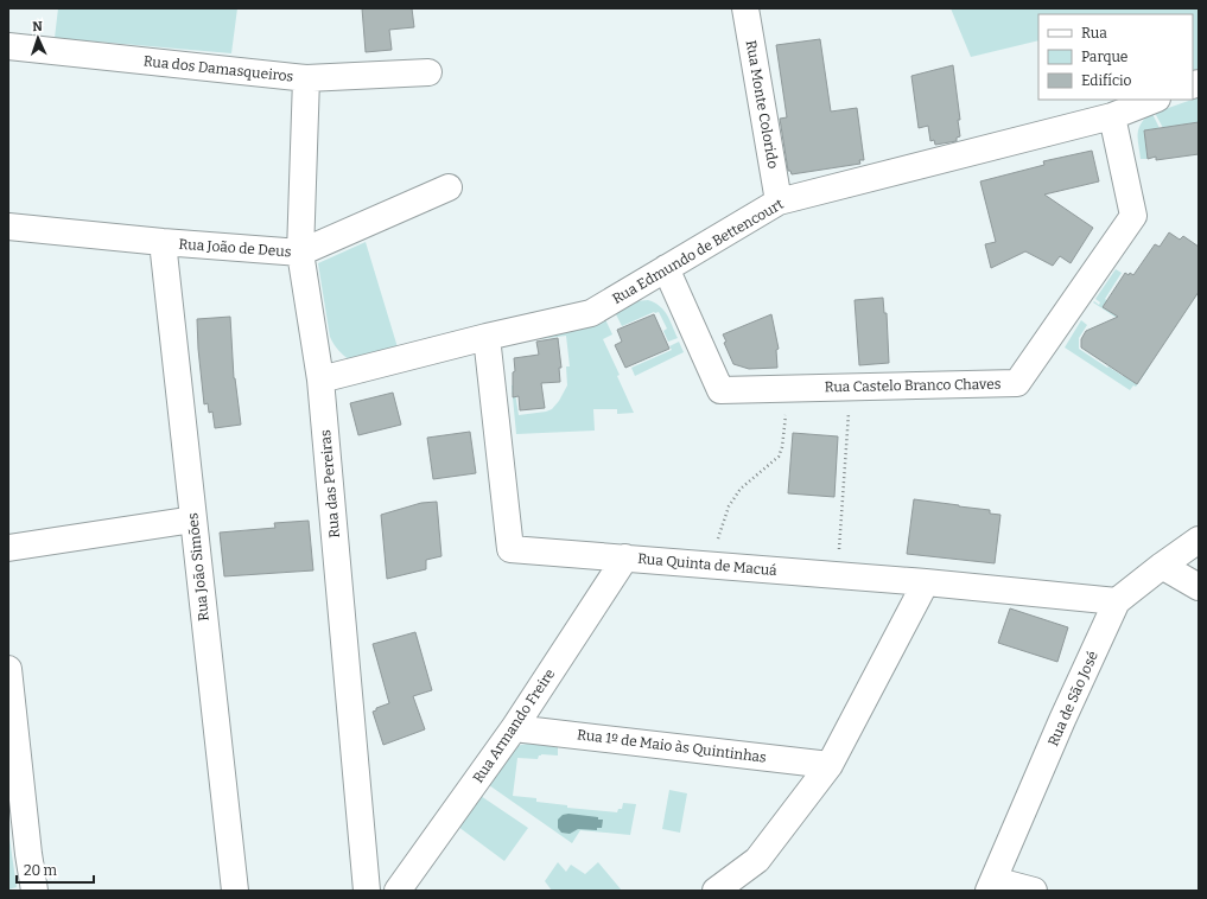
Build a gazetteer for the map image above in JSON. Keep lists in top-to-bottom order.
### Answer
{
  "streets": {
    "street": [
      "Rua dos Damasqueiros",
      "Rua Monte Colorido",
      "Rua João de Deus",
      "Rua Edmundo de Bettencourt",
      "Rua Castelo Branco Chaves",
      "Rua das Pereiras",
      "Rua Quinta de Macuá",
      "Rua João Simões",
      "Rua de São José",
      "Rua Armando Freire",
      "Rua 1º de Maio às Quintinhas"
    ]
  },
  "crossings": [
    ["Rua dos Damasqueiros", "Rua das Pereiras"],
    ["Rua Monte Colorido", "Rua Edmundo de Bettencourt"],
    ["Rua João de Deus", "Rua das Pereiras"],
    ["Rua João de Deus", "Rua João Simões"],
    ["Rua Edmundo de Bettencourt", "Rua Castelo Branco Chaves"],
    ["Rua Edmundo de Bettencourt", "Rua das Pereiras"],
    ["Rua Edmundo de Bettencourt", "Rua Quinta de Macuá"],
    ["Rua Quinta de Macuá", "Rua de São José"],
    ["Rua Quinta de Macuá", "Rua Armando Freire"],
    ["Rua Armando Freire", "Rua 1º de Maio às Quintinhas"]
  ],
  "legend": ["Rua", "Parque", "Edifício"],
  "scale_bar": "20 m",
  "north": "top"
}
